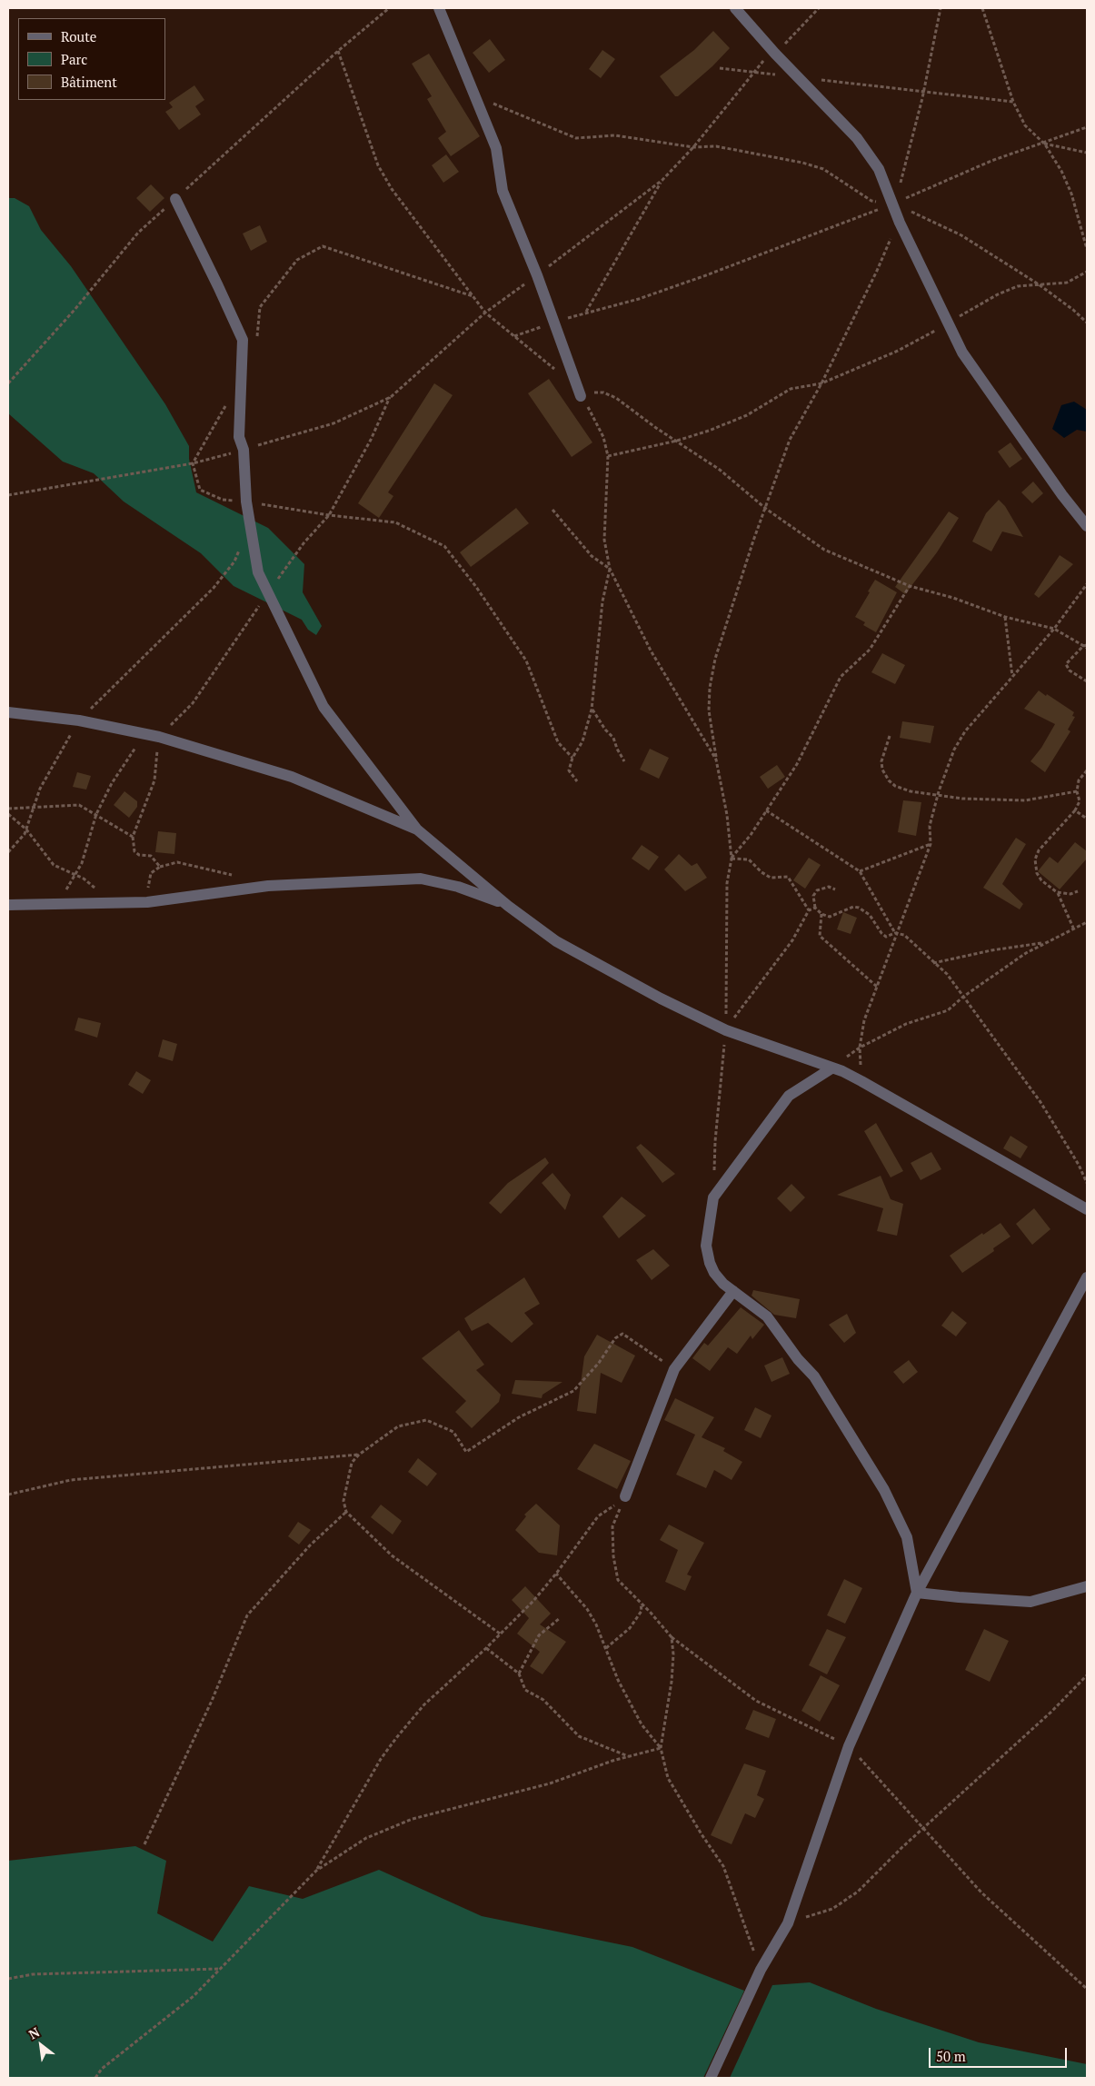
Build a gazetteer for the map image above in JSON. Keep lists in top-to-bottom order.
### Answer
{
  "legend": ["Route", "Parc", "Bâtiment"],
  "scale_bar": "50 m",
  "north": "top left"
}
